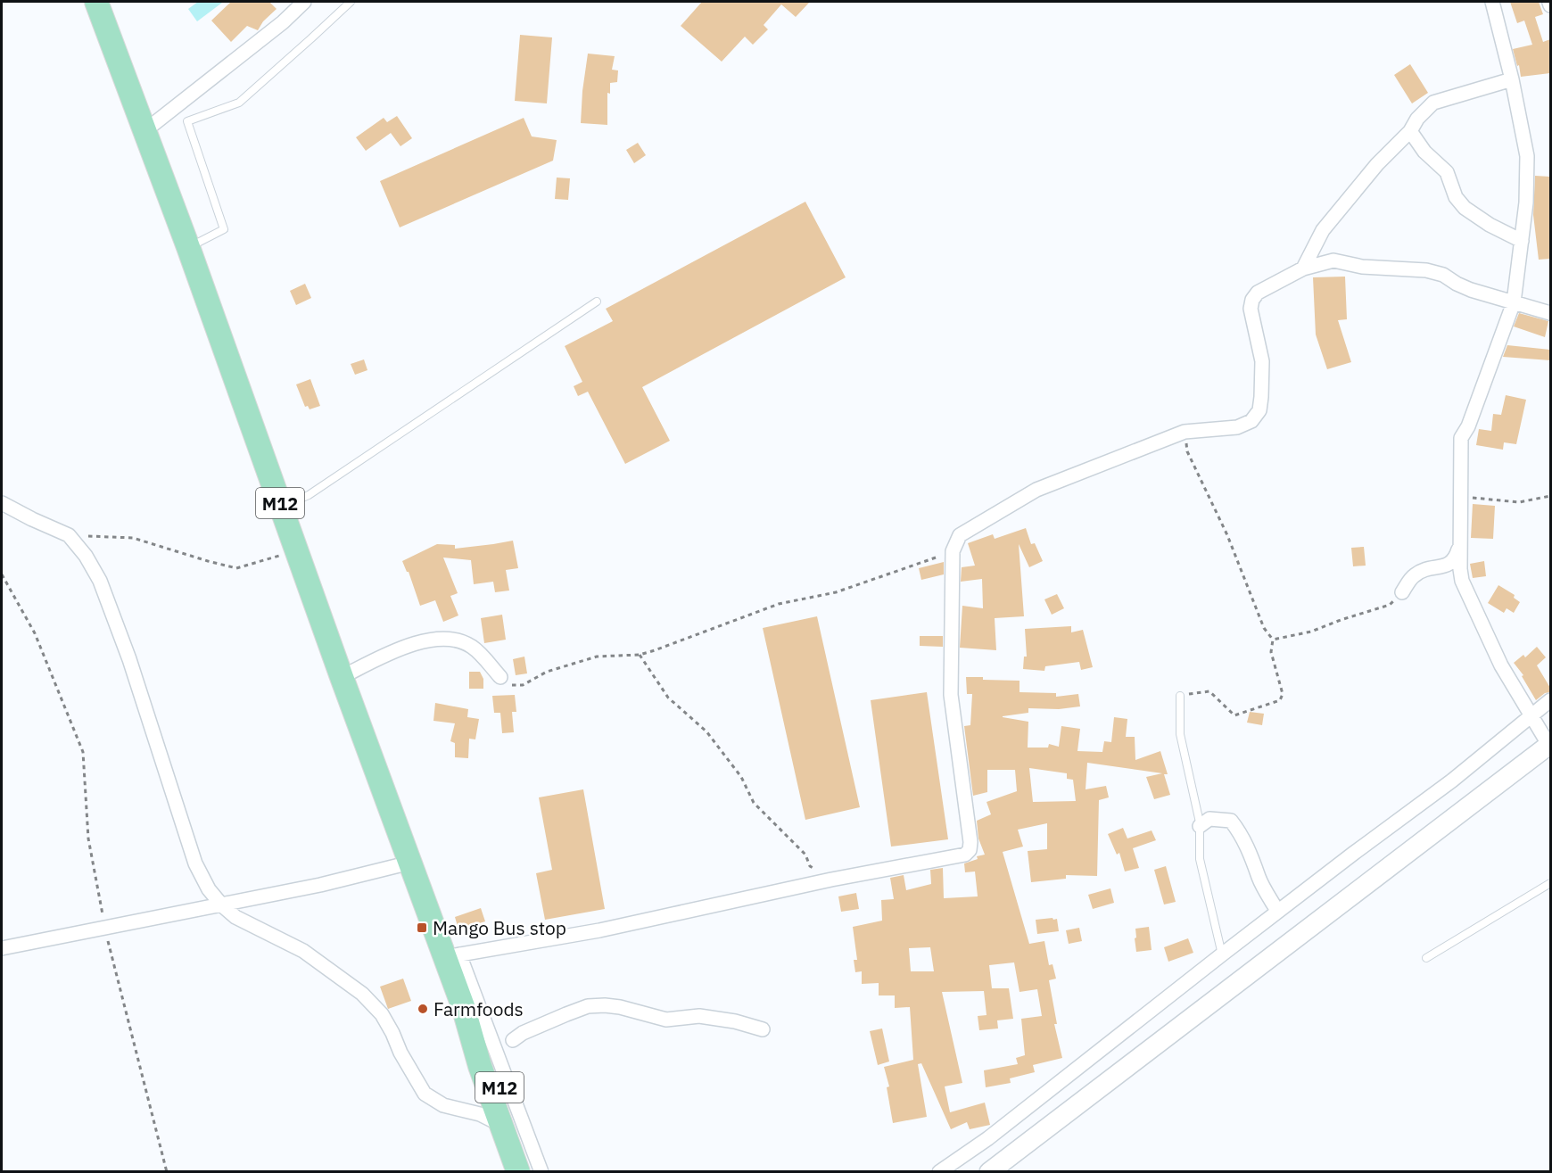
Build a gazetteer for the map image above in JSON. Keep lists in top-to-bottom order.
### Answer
{
  "streets": {
    "highway": ["M12"]
  },
  "places": {
    "transit": ["Mango Bus stop"],
    "other": ["Farmfoods"]
  }
}
